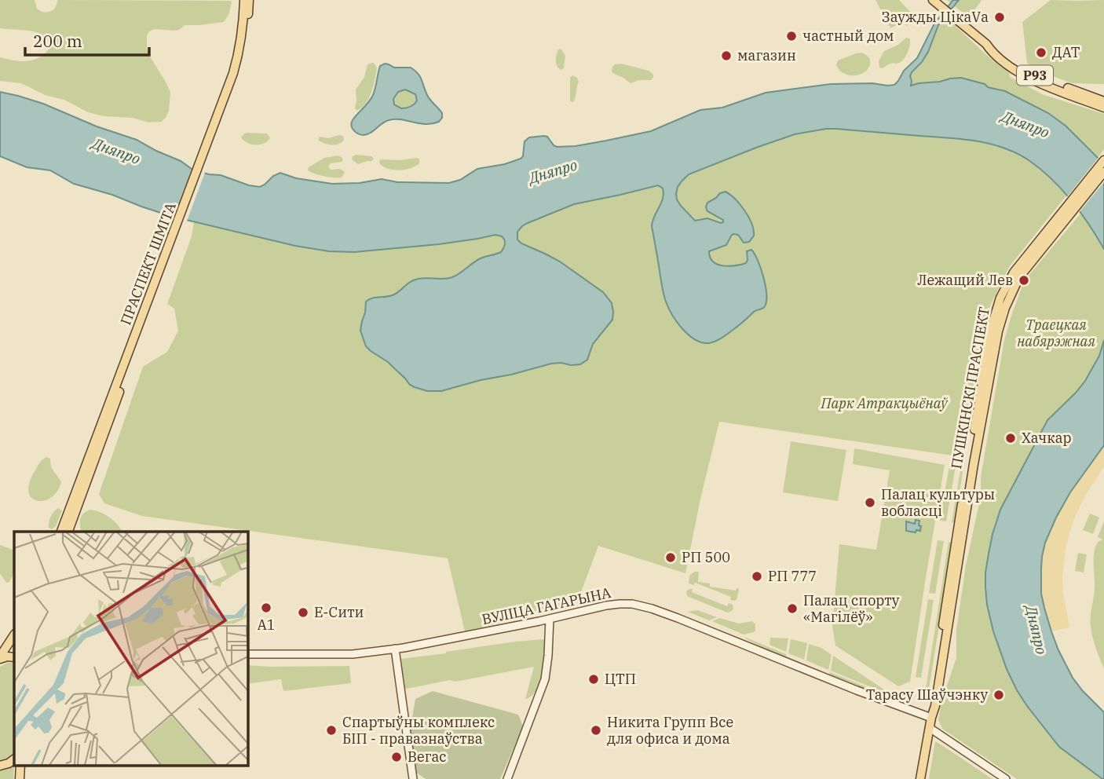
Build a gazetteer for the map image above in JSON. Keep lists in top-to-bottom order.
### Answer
{
  "streets": {
    "main road": [
      "Р93",
      "ПРАСПЕКТ ШМІТА",
      "ПУШКІНСКІ ПРАСПЕКТ",
      "ВУЛІЦА ГАГАРЫНА"
    ]
  },
  "crossings": [
    ["ПУШКІНСКІ ПРАСПЕКТ", "ВУЛІЦА ГАГАРЫНА"]
  ],
  "water": ["Дняпро"],
  "parks": ["Траецкая набярэжная", "Парк Атракцыёнаў"],
  "places": [
    "Заужды ЦікаVа",
    "частный дом",
    "ДАТ",
    "магазин",
    "Лежащий Лев",
    "Хачкар",
    "Палац культуры вобласці",
    "РП 500",
    "РП 777",
    "A1",
    "Палац спорту «Магілёў»",
    "Е-Сити",
    "ЦТП",
    "Тарасу Шаўчэнку",
    "Спартыўны комплекс БІП - правазнаўства",
    "Никита Групп Все для офиса и дома",
    "Вегас"
  ],
  "scale_bar": "200 m"
}
